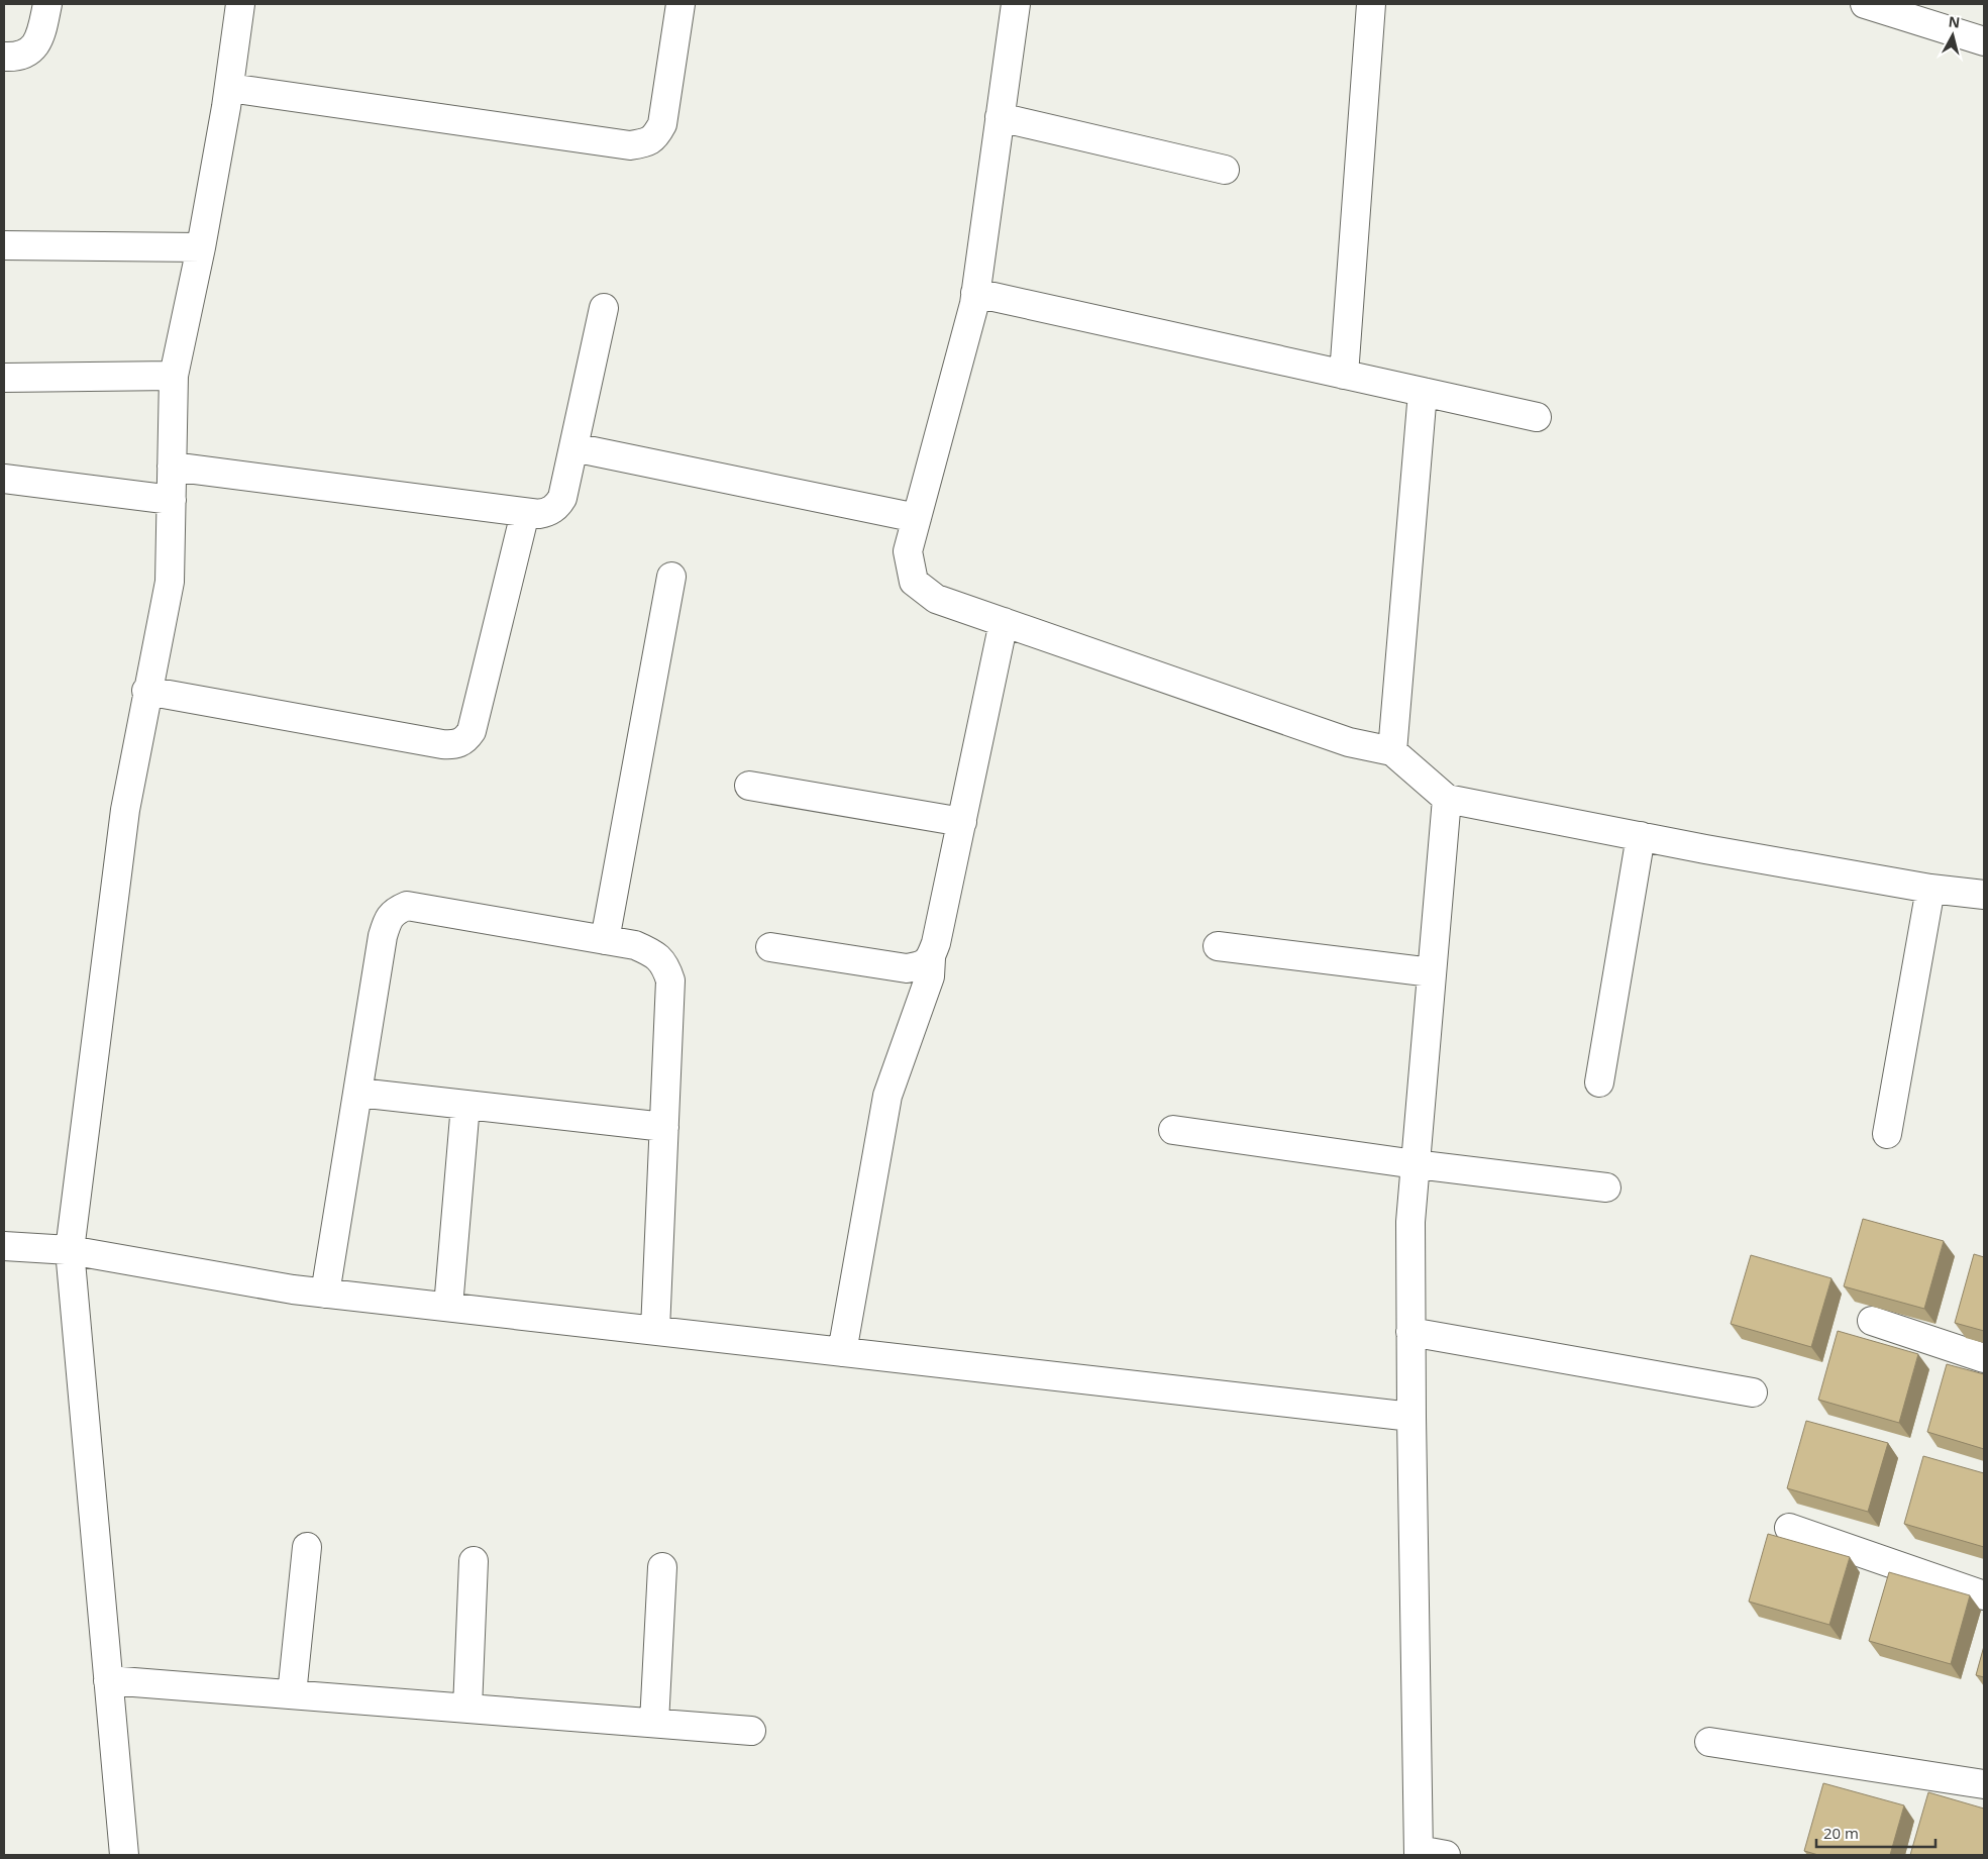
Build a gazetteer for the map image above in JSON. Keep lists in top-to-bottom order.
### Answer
{
  "scale_bar": "20 m",
  "north": "top"
}
